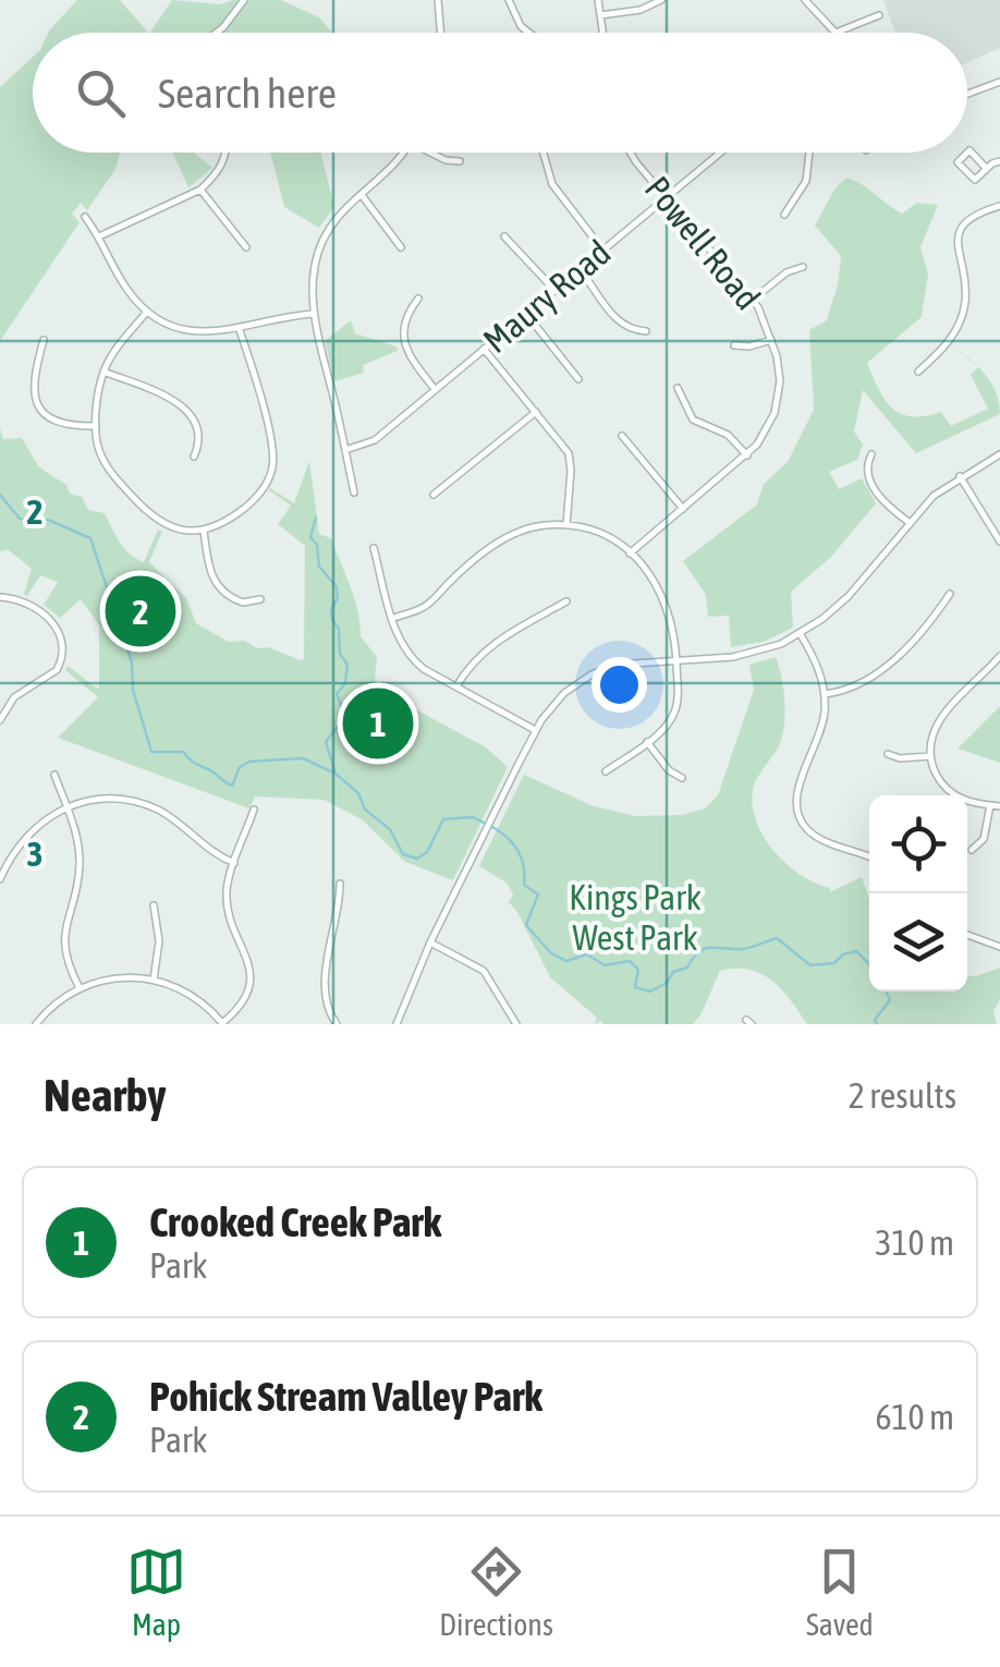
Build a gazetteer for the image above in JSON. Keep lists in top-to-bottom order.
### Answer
{
  "streets": {
    "street": ["Powell Road", "Maury Road"]
  },
  "crossings": [
    ["Powell Road", "Maury Road"]
  ],
  "parks": ["Kings Park West Park"],
  "page": {
    "search": "Search here",
    "pins": ["2", "1"],
    "heading": ["Nearby", "2 results"],
    "list": [
      {
        "mark": "1",
        "name": "Crooked Creek Park",
        "note": "Park",
        "value": "310 m"
      },
      {
        "mark": "2",
        "name": "Pohick Stream Valley Park",
        "note": "Park",
        "value": "610 m"
      }
    ],
    "nav": ["Map", "Directions", "Saved"]
  },
  "grid": {
    "rows": ["2", "3"]
  }
}
